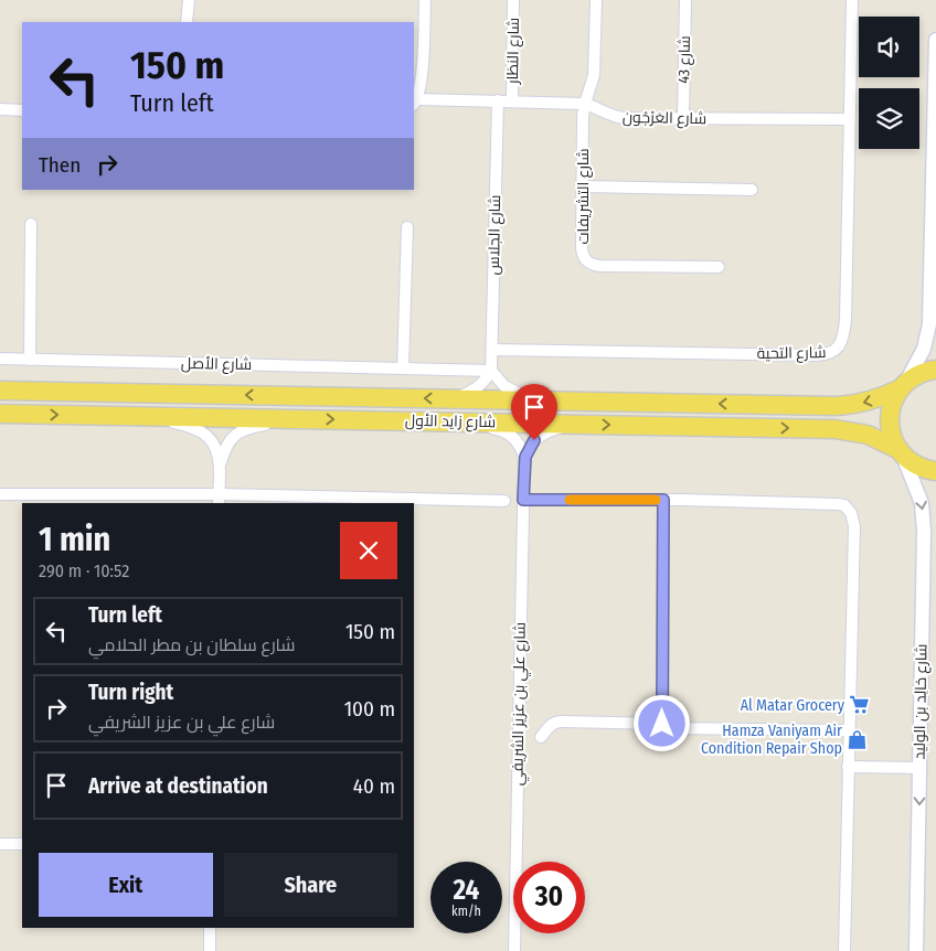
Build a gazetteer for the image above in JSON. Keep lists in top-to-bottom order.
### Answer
{
  "streets": {
    "main road": ["شارع زايد الأول"],
    "street": [
      "شارع النظار",
      "شارع 43",
      "شارع العَرْجُون",
      "شارع التشريفات",
      "شارع الجلاس",
      "شارع التحية",
      "شارع الأصل",
      "شارع خالِد بن الوليد",
      "شارع علي بن عزيز الشريفي"
    ]
  },
  "crossings": [
    ["شارع النظار", "شارع العَرْجُون"],
    ["شارع 43", "شارع العَرْجُون"],
    ["شارع العَرْجُون", "شارع التشريفات"],
    ["شارع العَرْجُون", "شارع الجلاس"],
    ["شارع العَرْجُون", "شارع التحية"],
    ["شارع الجلاس", "شارع التحية"],
    ["شارع الجلاس", "شارع الأصل"],
    ["شارع زايد الأول", "شارع خالِد بن الوليد"]
  ],
  "places": {
    "supermarket": ["Al Matar Grocery"],
    "shop": ["Hamza Vaniyam Air Condition Repair Shop"]
  },
  "page": {
    "turn": ["150 m", "Turn left"],
    "then": "Then",
    "heading": ["1 min", "290 m · 10:52"],
    "list": [
      {
        "name": "Turn left",
        "note": "شارع سلطان بن مطر الحلامي",
        "value": "150 m"
      },
      {
        "name": "Turn right",
        "note": "شارع علي بن عزيز الشريفي",
        "value": "100 m"
      },
      {
        "name": "Arrive at destination",
        "value": "40 m"
      }
    ],
    "buttons": ["Exit", "Share"],
    "speed": "24 km/h",
    "limit": "30"
  }
}
